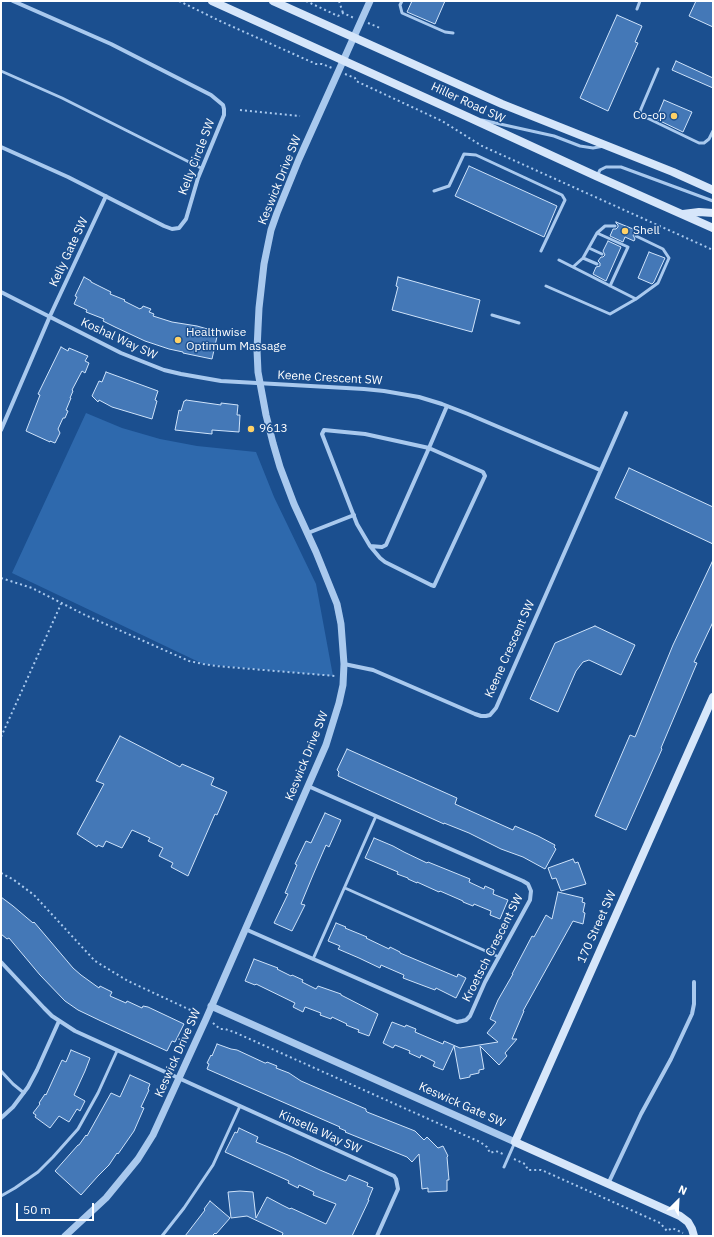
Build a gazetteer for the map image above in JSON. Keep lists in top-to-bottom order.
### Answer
{
  "streets": {
    "main road": ["Hiller Road SW", "170 Street SW", "Keswick Gate SW"],
    "street": [
      "Kelly Circle SW",
      "Keswick Drive SW",
      "Kelly Gate SW",
      "Koshal Way SW",
      "Keene Crescent SW",
      "Kroetsch Crescent SW",
      "Kinsella Way SW"
    ]
  },
  "crossings": [
    ["Hiller Road SW", "Keswick Drive SW"],
    ["Kelly Circle SW", "Kelly Gate SW"],
    ["Keswick Drive SW", "Koshal Way SW"],
    ["Keswick Drive SW", "Keene Crescent SW"],
    ["Keswick Drive SW", "Kroetsch Crescent SW"],
    ["Keswick Drive SW", "Keswick Gate SW"],
    ["Keswick Drive SW", "Kinsella Way SW"],
    ["Kelly Gate SW", "Koshal Way SW"],
    ["Koshal Way SW", "Keene Crescent SW"],
    ["170 Street SW", "Keswick Gate SW"]
  ],
  "places": [
    "Co-op",
    "Shell",
    "Healthwise Optimum Massage",
    "9613"
  ],
  "scale_bar": "50 m",
  "north": "top right"
}
